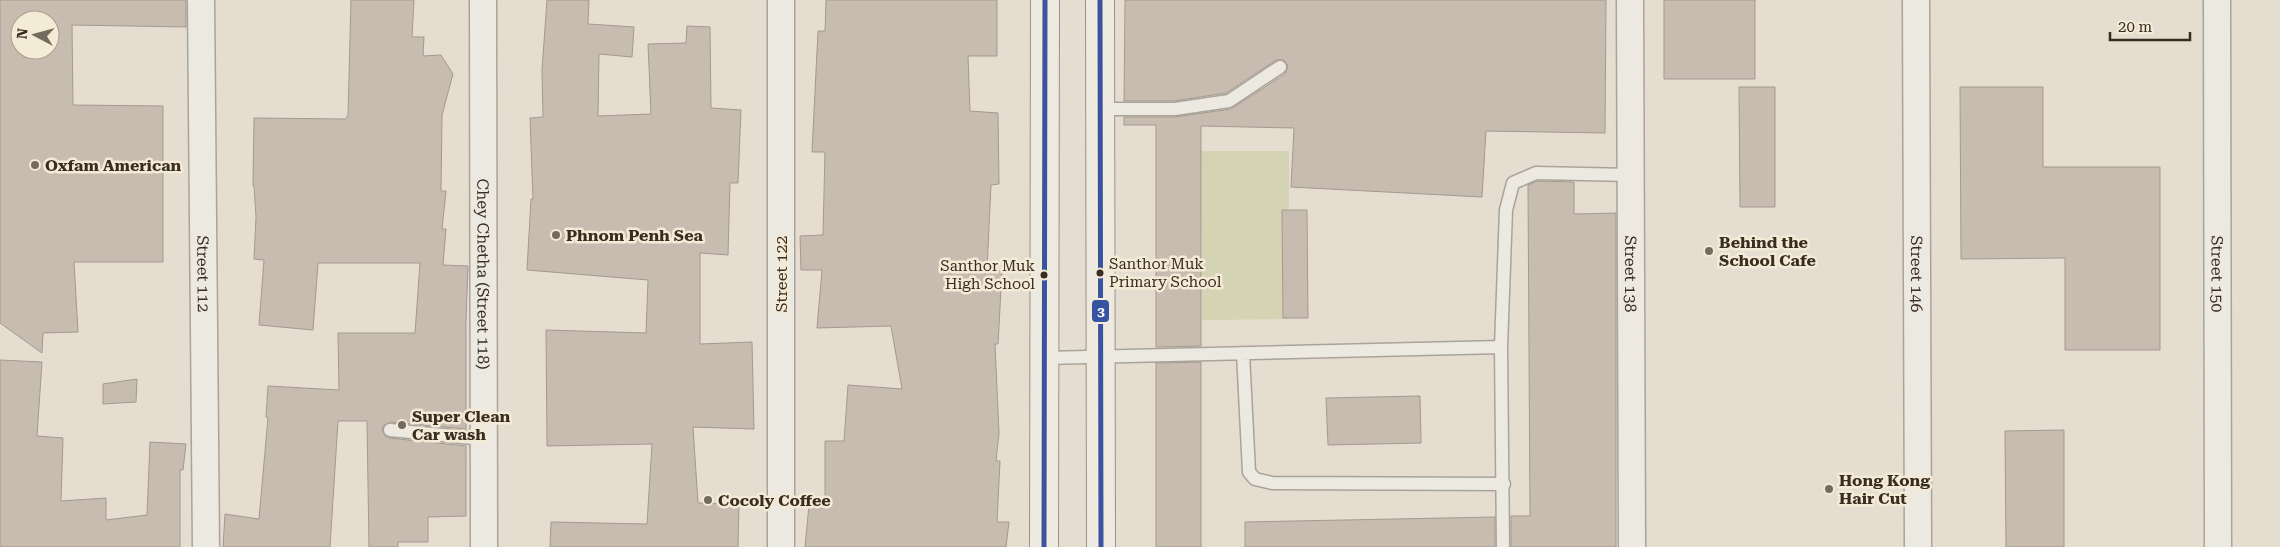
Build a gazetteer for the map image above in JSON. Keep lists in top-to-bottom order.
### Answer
{
  "streets": {
    "street": [
      "Street 138",
      "Street 112",
      "Chey Chetha (Street 118)",
      "Street 122",
      "Street 146",
      "Street 150"
    ]
  },
  "places": [
    "Oxfam American",
    "Phnom Penh Sea",
    "Behind the School Cafe",
    "Santhor Muk Primary School",
    "Santhor Muk High School",
    "Super Clean Car wash",
    "Hong Kong Hair Cut",
    "Cocoly Coffee"
  ],
  "lines": ["transit line 3"],
  "scale_bar": "20 m",
  "north": "left"
}
